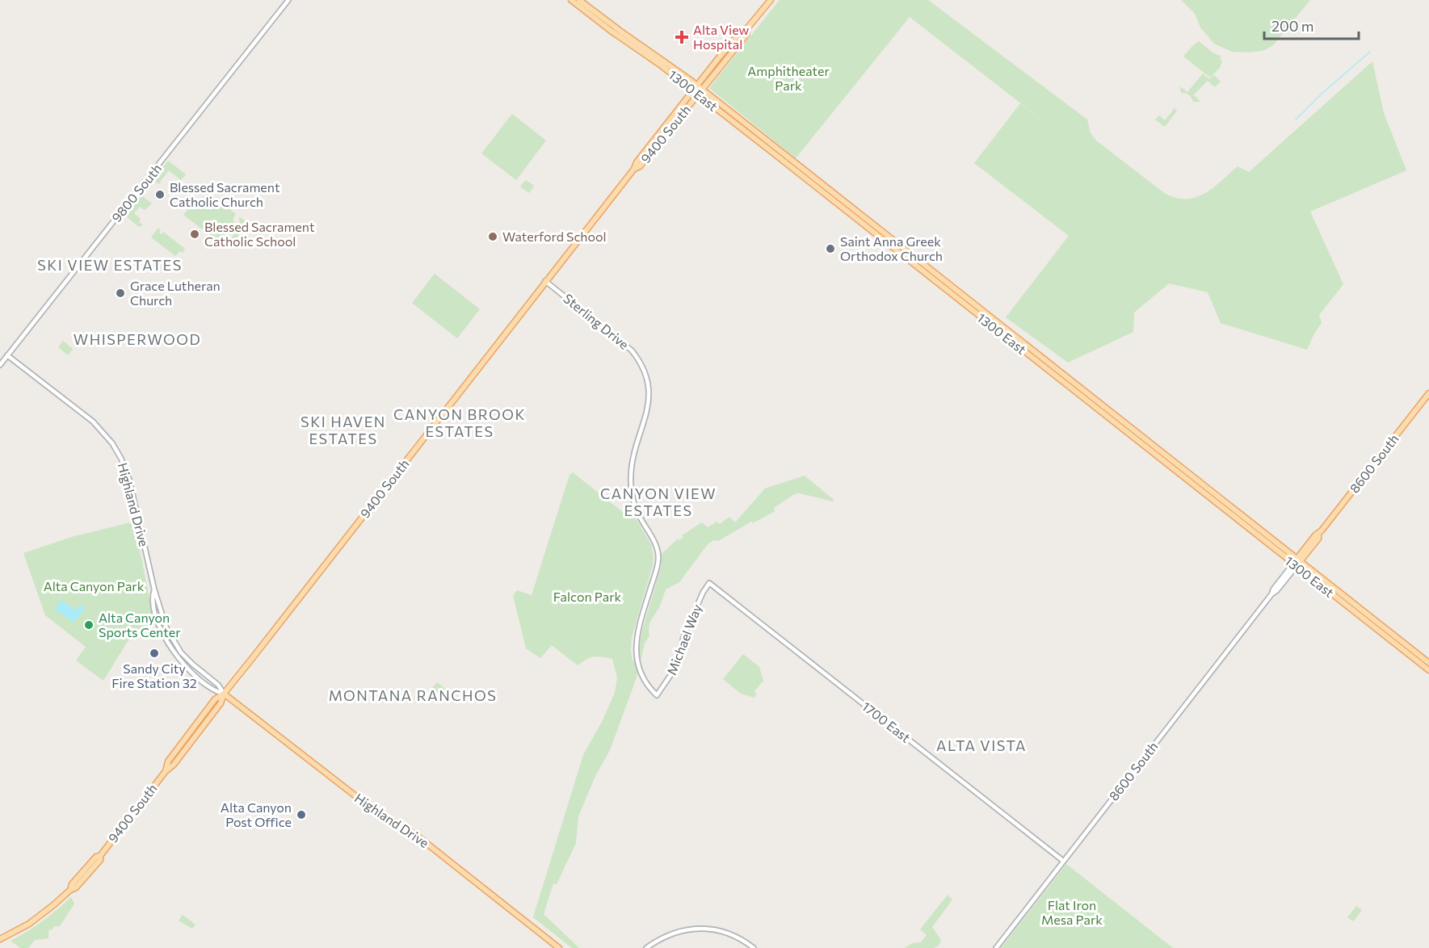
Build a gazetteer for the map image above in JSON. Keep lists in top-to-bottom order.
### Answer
{
  "streets": {
    "main road": [
      "1300 East",
      "9400 South",
      "8600 South",
      "Highland Drive"
    ],
    "street": [
      "9800 South",
      "Sterling Drive",
      "Michael Way",
      "1700 East"
    ]
  },
  "crossings": [
    ["1300 East", "9400 South"],
    ["1300 East", "8600 South"],
    ["9400 South", "Sterling Drive"],
    ["9400 South", "Highland Drive"],
    ["9800 South", "Highland Drive"],
    ["Sterling Drive", "Michael Way"],
    ["8600 South", "1700 East"],
    ["Michael Way", "1700 East"]
  ],
  "districts": [
    "SKI VIEW ESTATES",
    "WHISPERWOOD",
    "CANYON BROOK ESTATES",
    "SKI HAVEN ESTATES",
    "CANYON VIEW ESTATES",
    "MONTANA RANCHOS",
    "ALTA VISTA"
  ],
  "parks": [
    "Amphitheater Park",
    "Alta Canyon Park",
    "Falcon Park",
    "Flat Iron Mesa Park"
  ],
  "places": {
    "health": ["Alta View Hospital"],
    "other": [
      "Blessed Sacrament Catholic Church",
      "Blessed Sacrament Catholic School",
      "Waterford School",
      "Saint Anna Greek Orthodox Church",
      "Grace Lutheran Church",
      "Alta Canyon Sports Center",
      "Sandy City Fire Station 32",
      "Alta Canyon Post Office"
    ]
  },
  "scale_bar": "200 m"
}
